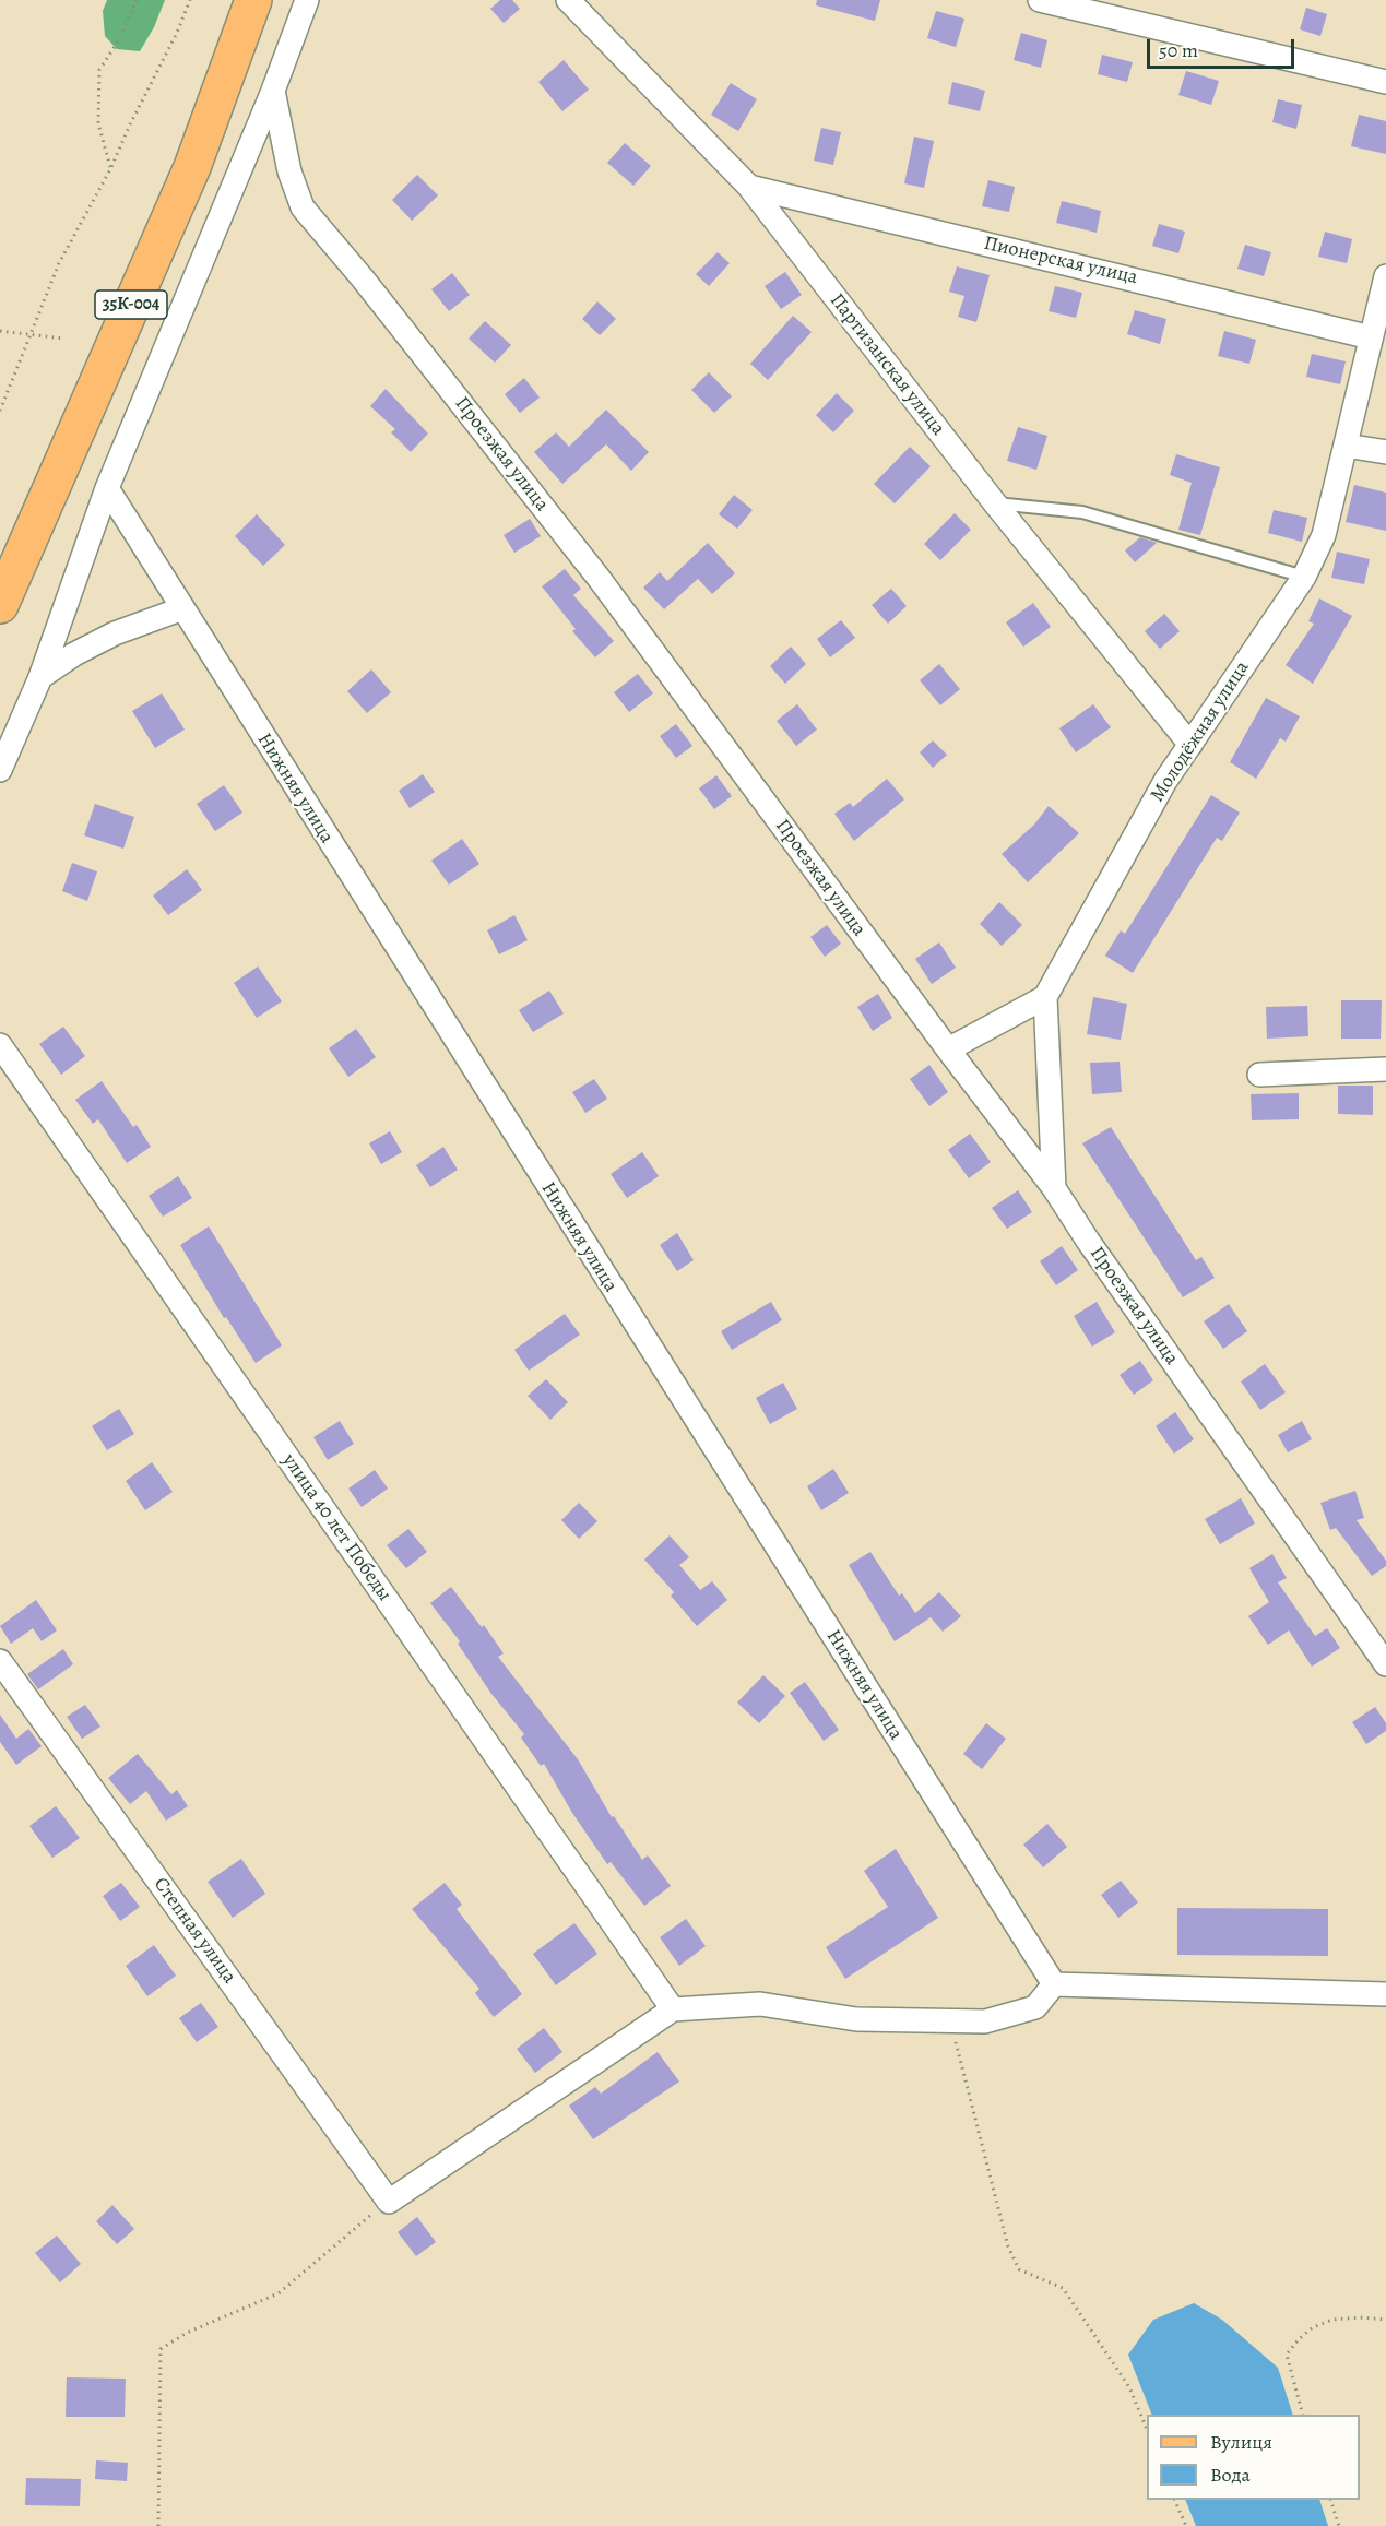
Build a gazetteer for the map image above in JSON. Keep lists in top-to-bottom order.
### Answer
{
  "streets": {
    "main road": ["35К-004"],
    "street": [
      "Пионерская улица",
      "Партизанская улица",
      "Проезжая улица",
      "Молодёжная улица",
      "Нижняя улица",
      "улица 40 лет Победы",
      "Степная улица"
    ]
  },
  "crossings": [
    ["Пионерская улица", "Партизанская улица"],
    ["Пионерская улица", "Молодёжная улица"],
    ["Партизанская улица", "Молодёжная улица"]
  ],
  "legend": ["Вулиця", "Вода"],
  "scale_bar": "50 m"
}
